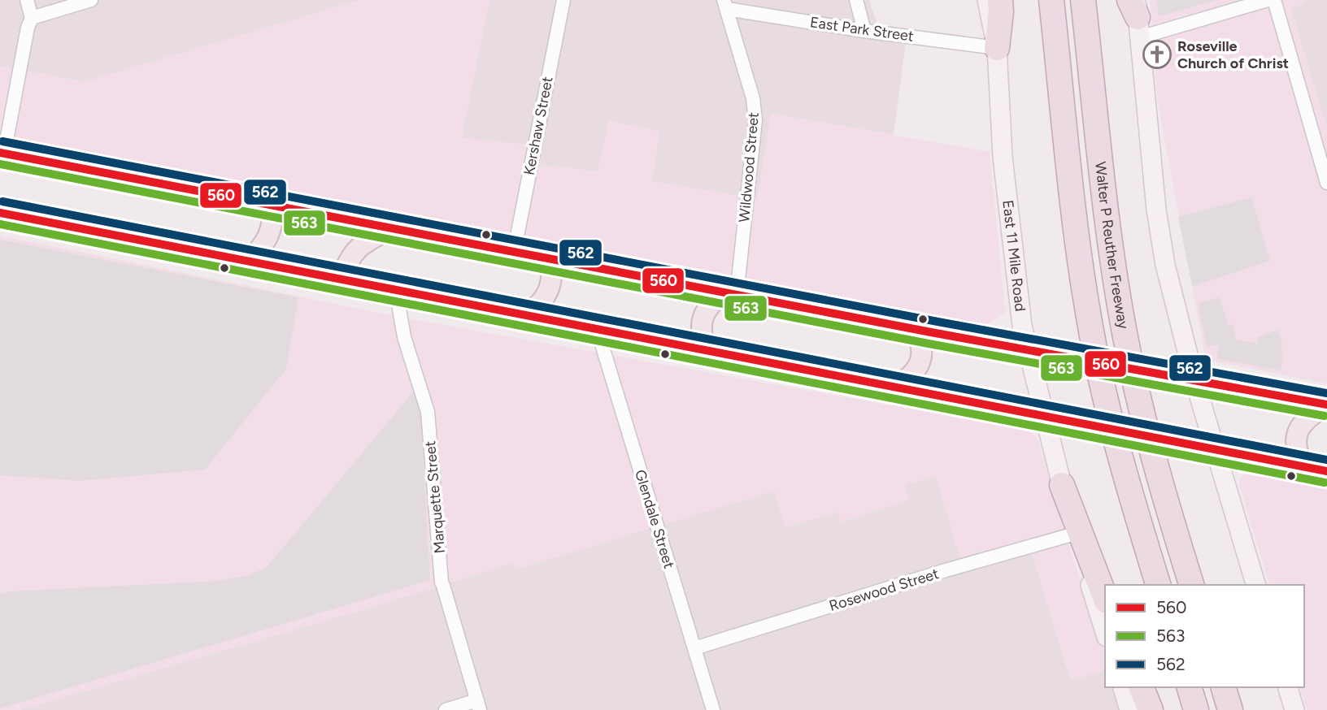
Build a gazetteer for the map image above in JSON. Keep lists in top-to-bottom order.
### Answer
{
  "streets": {
    "highway": ["Walter P Reuther Freeway"],
    "main road": ["East 11 Mile Road"],
    "street": [
      "East Park Street",
      "Kershaw Street",
      "Wildwood Street",
      "Marquette Street",
      "Glendale Street",
      "Rosewood Street"
    ]
  },
  "crossings": [
    ["East Park Street", "Wildwood Street"],
    ["East Park Street", "East 11 Mile Road"],
    ["East 11 Mile Road", "Rosewood Street"],
    ["Glendale Street", "Rosewood Street"]
  ],
  "places": {
    "church": ["Roseville Church of Christ"]
  },
  "lines": ["transit line 562", "transit line 560", "transit line 563"],
  "legend": ["560", "563", "562"]
}
